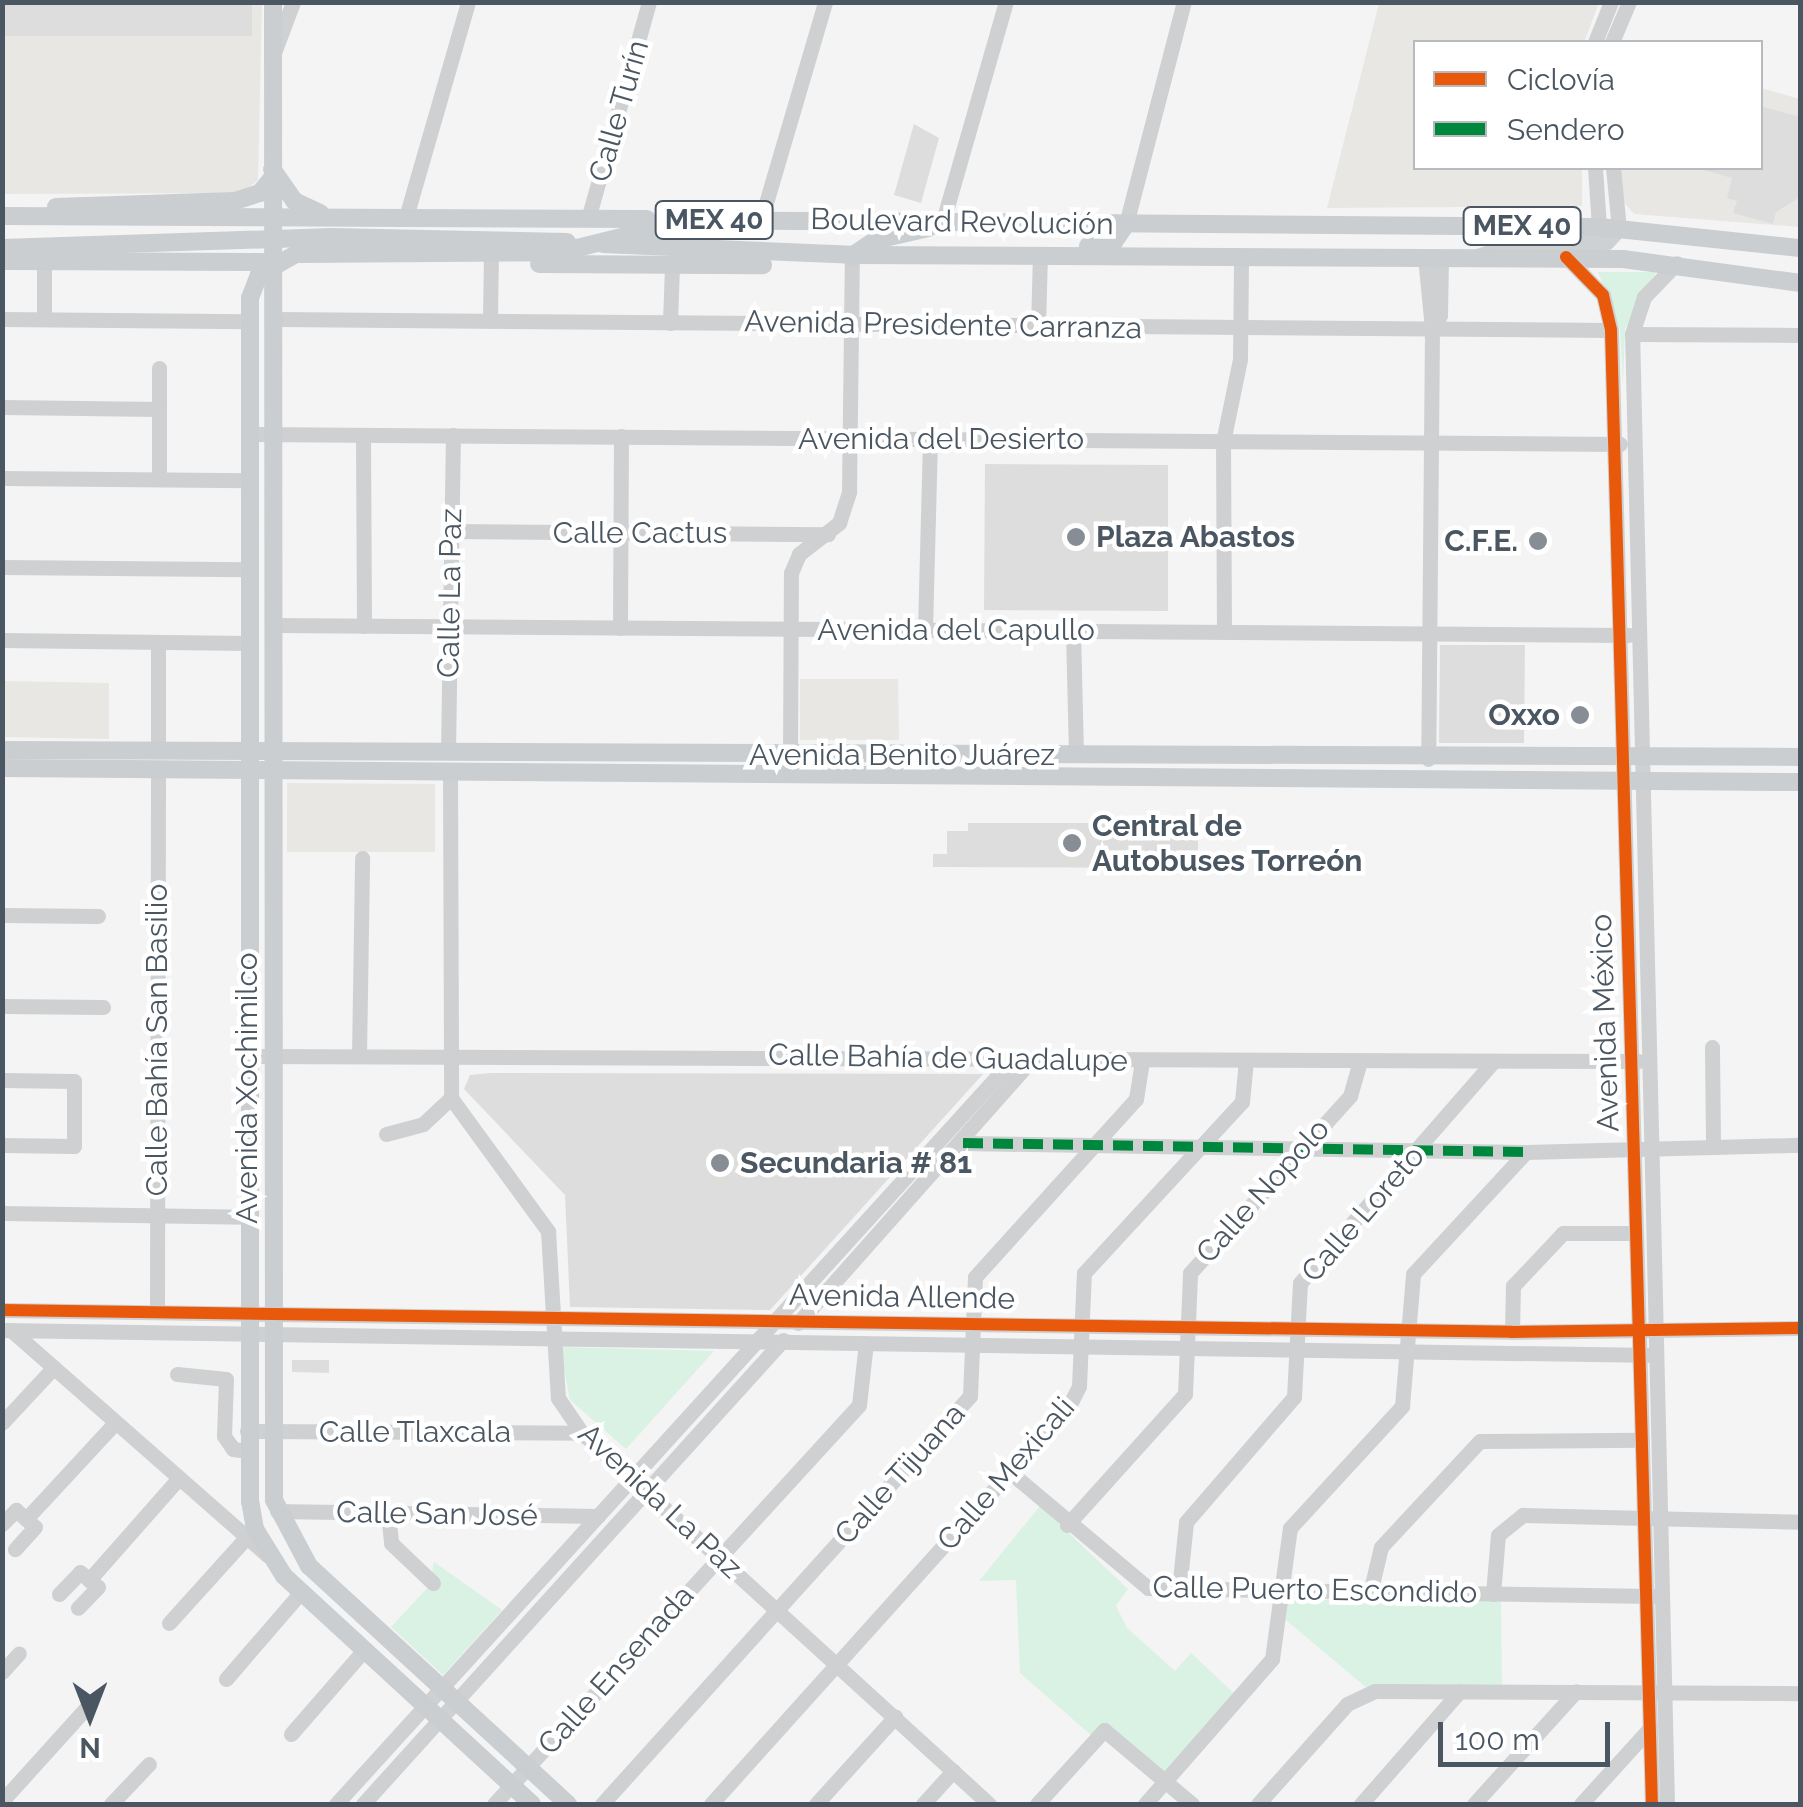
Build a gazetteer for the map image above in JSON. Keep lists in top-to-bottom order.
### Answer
{
  "streets": {
    "main road": [
      "MEX 40",
      "Boulevard Revolución",
      "Avenida Benito Juárez",
      "Avenida Xochimilco"
    ],
    "street": [
      "Calle Turín",
      "Avenida Presidente Carranza",
      "Avenida del Desierto",
      "Calle Cactus",
      "Calle La Paz",
      "Avenida del Capullo",
      "Avenida México",
      "Calle Bahía San Basilio",
      "Calle Bahía de Guadalupe",
      "Calle Nopolo",
      "Calle Loreto",
      "Avenida Allende",
      "Calle Tlaxcala",
      "Calle Tijuana",
      "Calle Mexicali",
      "Avenida La Paz",
      "Calle San José",
      "Calle Puerto Escondido",
      "Calle Ensenada"
    ]
  },
  "crossings": [
    ["Calle Turín", "Boulevard Revolución"],
    ["MEX 40", "Avenida México"],
    ["MEX 40", "Avenida Xochimilco"],
    ["Boulevard Revolución", "Avenida Xochimilco"],
    ["Avenida Presidente Carranza", "Avenida México"],
    ["Avenida Presidente Carranza", "Avenida Xochimilco"],
    ["Avenida del Desierto", "Calle La Paz"],
    ["Avenida del Desierto", "Avenida México"],
    ["Avenida del Desierto", "Avenida Xochimilco"],
    ["Calle Cactus", "Calle La Paz"],
    ["Calle La Paz", "Avenida del Capullo"],
    ["Calle La Paz", "Avenida Benito Juárez"],
    ["Avenida del Capullo", "Avenida México"],
    ["Avenida del Capullo", "Avenida Xochimilco"],
    ["Avenida Benito Juárez", "Avenida México"],
    ["Avenida Benito Juárez", "Calle Bahía San Basilio"],
    ["Avenida Benito Juárez", "Avenida Xochimilco"],
    ["Avenida México", "Calle Bahía de Guadalupe"],
    ["Avenida México", "Avenida Allende"],
    ["Avenida México", "Calle Puerto Escondido"],
    ["Calle Bahía San Basilio", "Avenida Allende"],
    ["Calle Bahía de Guadalupe", "Avenida Xochimilco"],
    ["Calle Bahía de Guadalupe", "Calle Nopolo"],
    ["Calle Bahía de Guadalupe", "Calle Loreto"],
    ["Calle Bahía de Guadalupe", "Calle Tijuana"],
    ["Calle Bahía de Guadalupe", "Calle Mexicali"],
    ["Avenida Xochimilco", "Avenida Allende"],
    ["Avenida Xochimilco", "Calle Tlaxcala"],
    ["Avenida Xochimilco", "Calle San José"],
    ["Avenida Xochimilco", "Calle Ensenada"],
    ["Calle Nopolo", "Avenida Allende"],
    ["Calle Nopolo", "Calle Puerto Escondido"],
    ["Calle Loreto", "Avenida Allende"],
    ["Calle Loreto", "Calle Puerto Escondido"],
    ["Avenida Allende", "Calle Tijuana"],
    ["Avenida Allende", "Calle Mexicali"],
    ["Avenida Allende", "Avenida La Paz"],
    ["Avenida Allende", "Calle Ensenada"],
    ["Calle Tlaxcala", "Avenida La Paz"],
    ["Calle Tijuana", "Avenida La Paz"],
    ["Calle Mexicali", "Avenida La Paz"],
    ["Calle Mexicali", "Calle Puerto Escondido"],
    ["Avenida La Paz", "Calle Ensenada"]
  ],
  "places": [
    "Plaza Abastos",
    "C.F.E.",
    "Oxxo",
    "Central de Autobuses Torreón",
    "Secundaria # 81"
  ],
  "legend": ["Ciclovía", "Sendero"],
  "scale_bar": "100 m",
  "north": "bottom"
}
